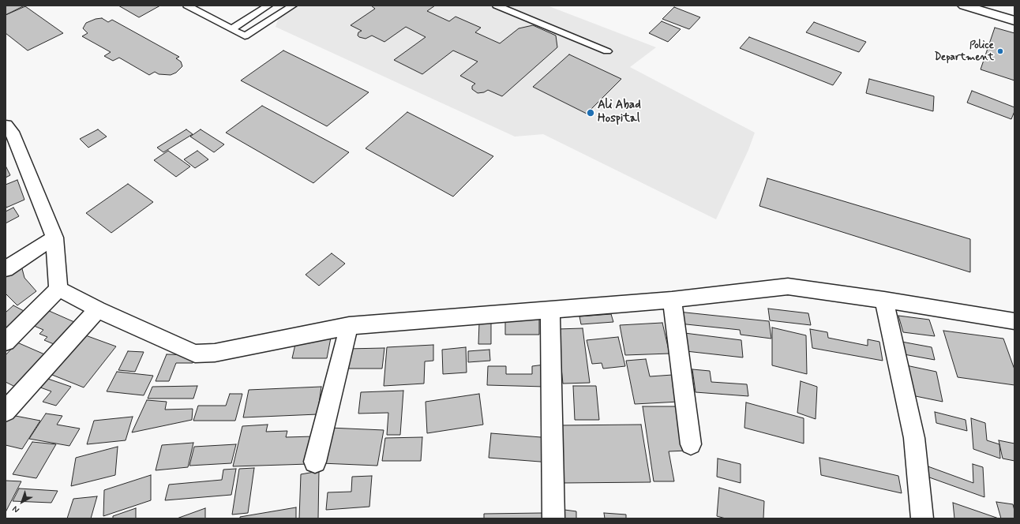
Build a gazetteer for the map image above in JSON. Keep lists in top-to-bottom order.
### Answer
{
  "places": ["Police Department", "Ali Abad Hospital"],
  "north": "bottom left"
}
